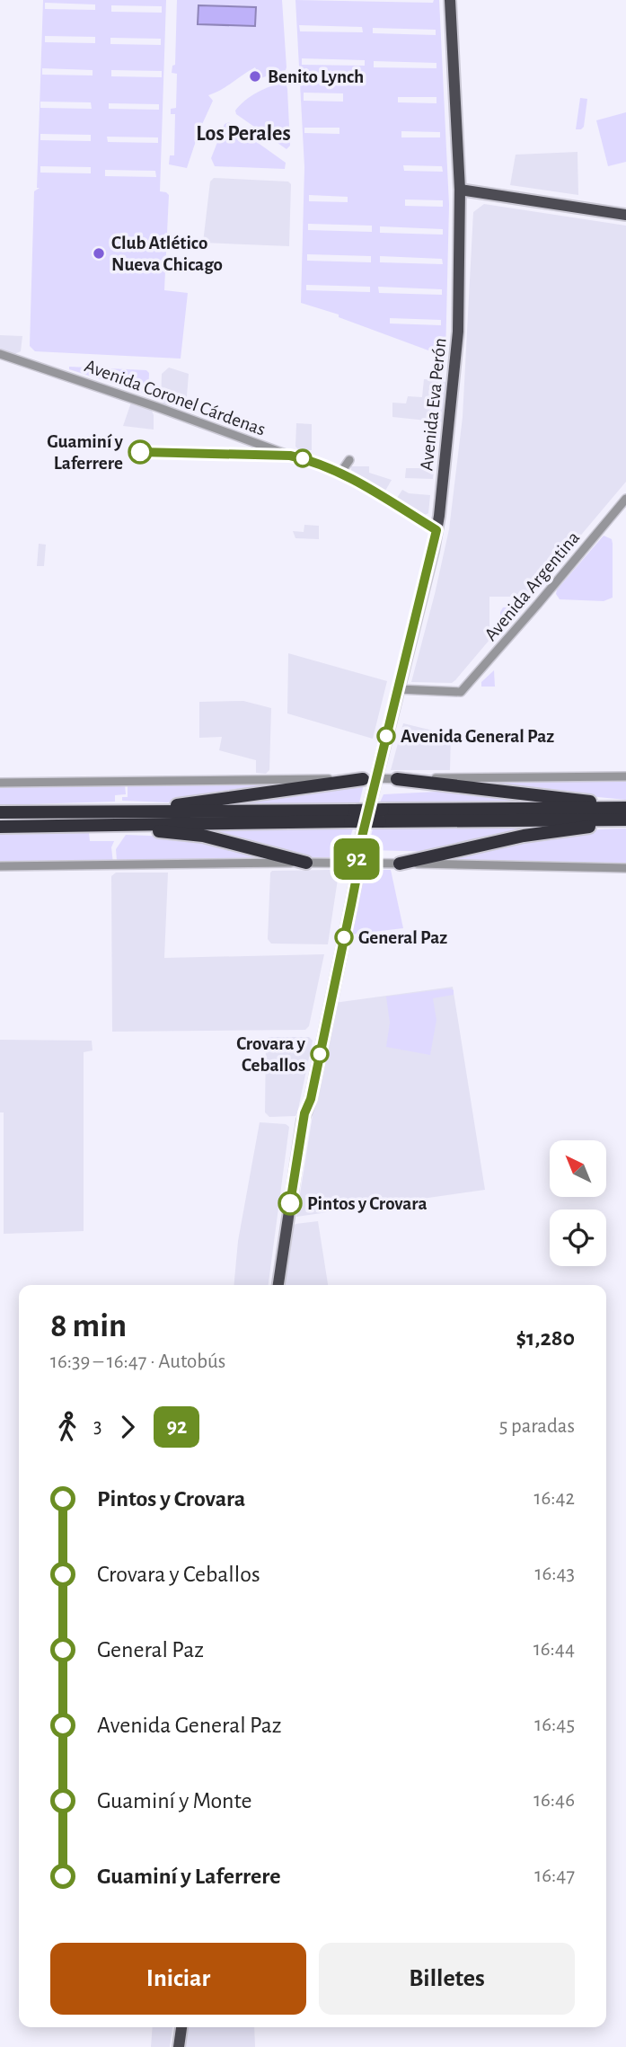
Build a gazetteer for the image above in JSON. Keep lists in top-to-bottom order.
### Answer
{
  "streets": {
    "main road": ["Avenida Eva Perón"],
    "street": ["Avenida Coronel Cárdenas", "Avenida Argentina"]
  },
  "crossings": [
    ["Avenida Coronel Cárdenas", "Avenida Eva Perón"],
    ["Avenida Eva Perón", "Avenida Argentina"]
  ],
  "districts": ["Los Perales"],
  "places": [
    "Benito Lynch",
    "Club Atlético Nueva Chicago",
    "Guaminí y Laferrere",
    "Avenida General Paz",
    "General Paz",
    "Crovara y Ceballos",
    "Pintos y Crovara"
  ],
  "lines": ["bus line 92"],
  "north": "top left",
  "page": {
    "on_map": "92",
    "heading": ["8 min", "16:39 – 16:47 · Autobús", "$1,280"],
    "legs": ["3", "92", "5 paradas"],
    "list": [
      {
        "name": "Pintos y Crovara",
        "value": "16:42"
      },
      {
        "name": "Crovara y Ceballos",
        "value": "16:43"
      },
      {
        "name": "General Paz",
        "value": "16:44"
      },
      {
        "name": "Avenida General Paz",
        "value": "16:45"
      },
      {
        "name": "Guaminí y Monte",
        "value": "16:46"
      },
      {
        "name": "Guaminí y Laferrere",
        "value": "16:47"
      }
    ],
    "buttons": ["Iniciar", "Billetes"]
  }
}
